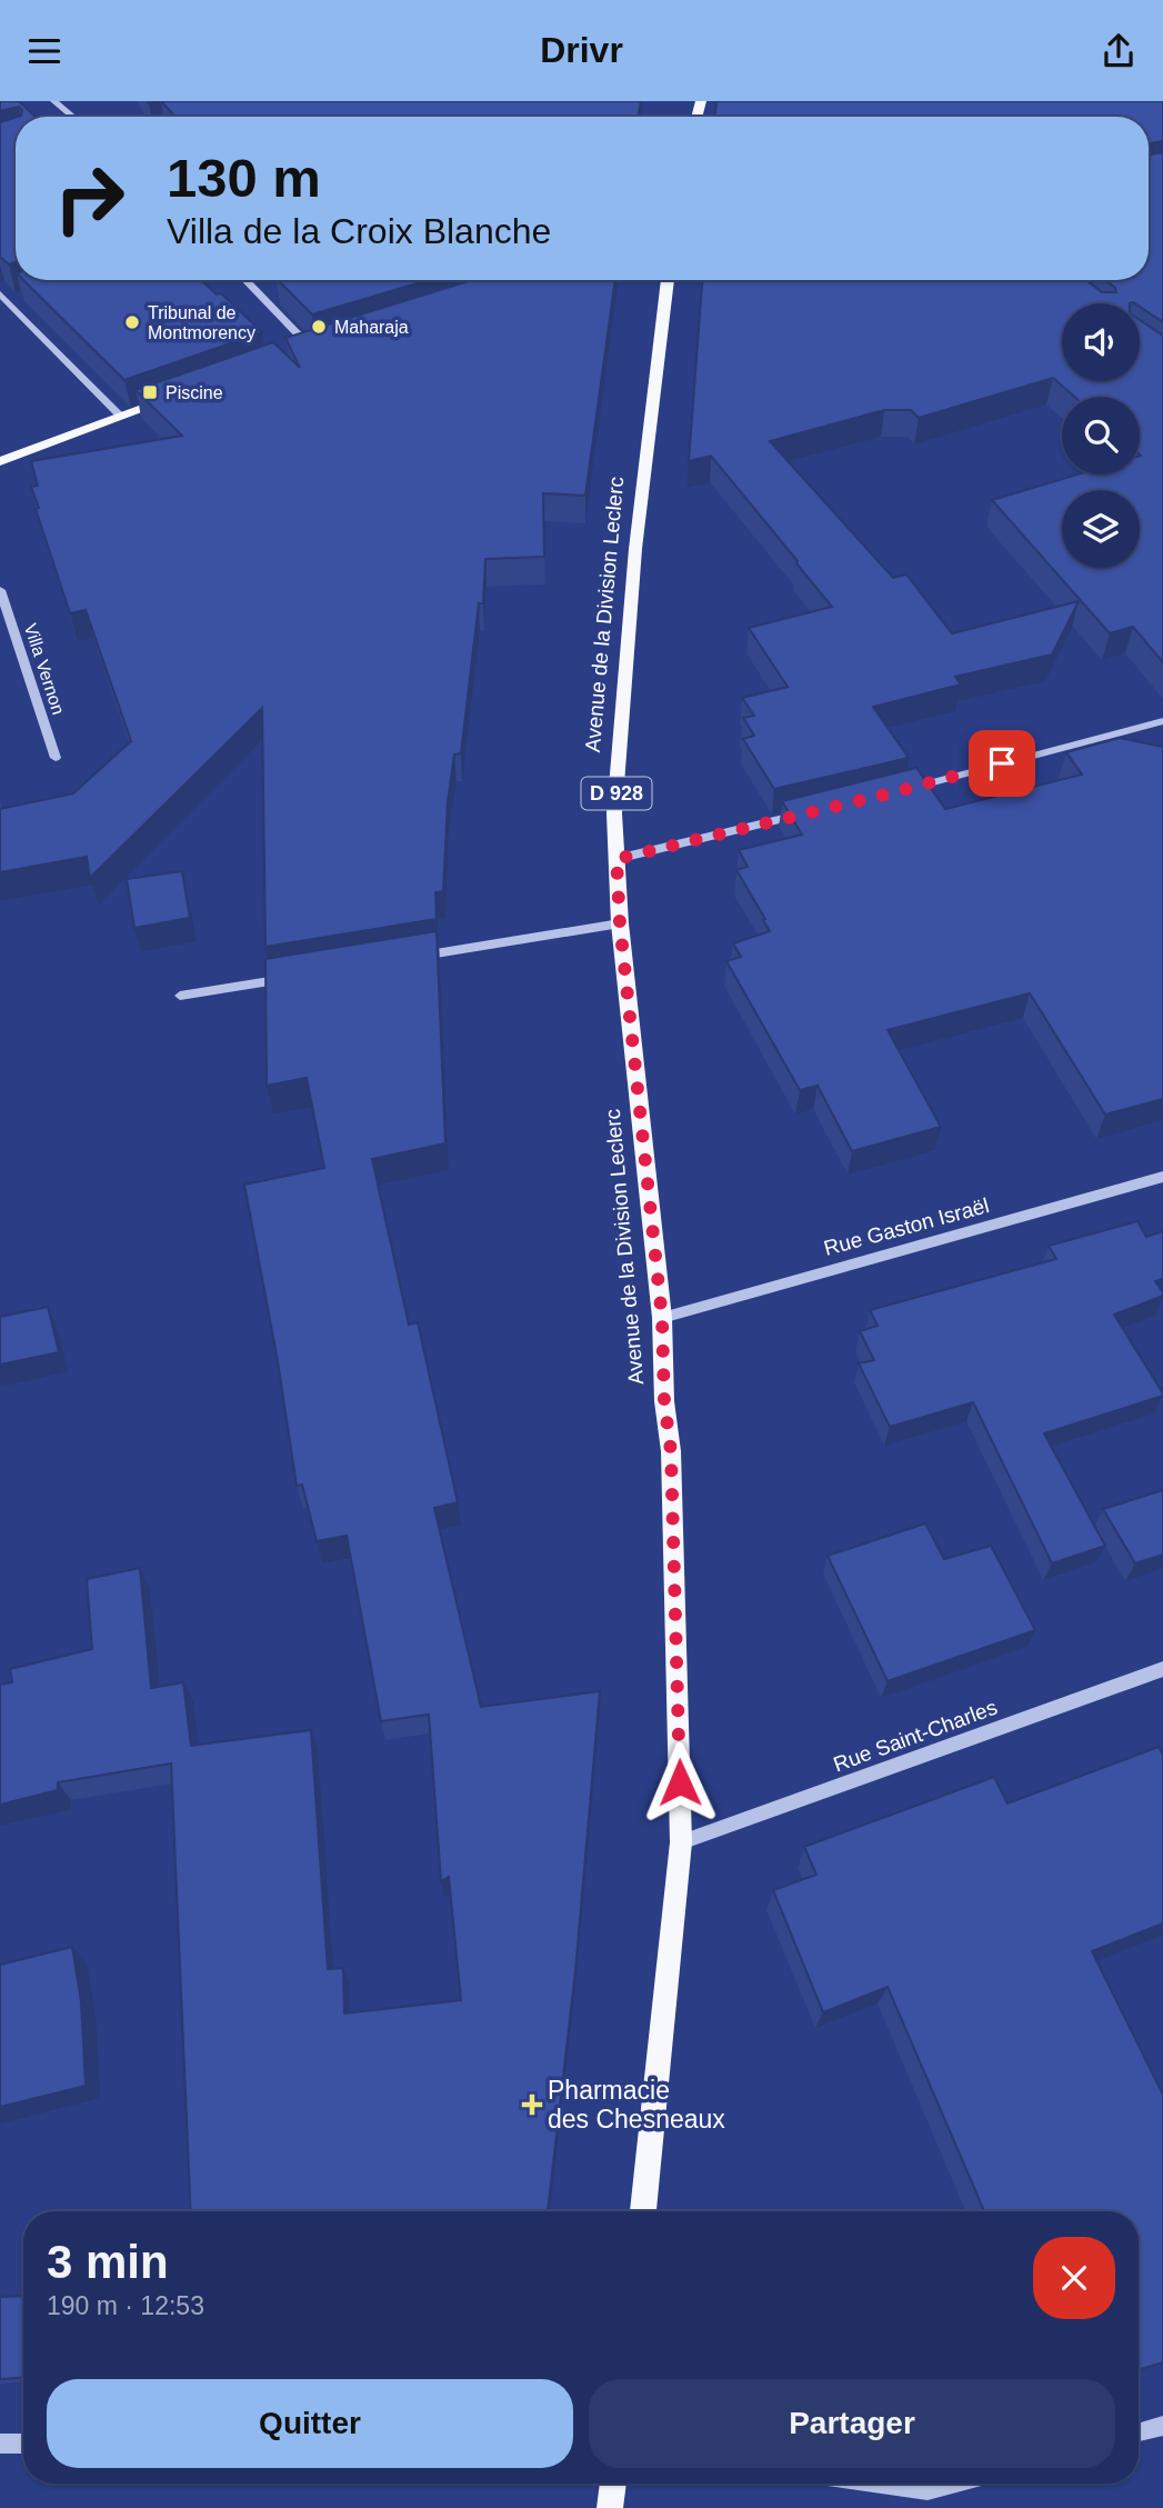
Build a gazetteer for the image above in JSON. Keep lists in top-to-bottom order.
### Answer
{
  "streets": {
    "main road": ["Avenue de la Division Leclerc", "D 928"],
    "street": ["Villa Vernon", "Rue Gaston Israël", "Rue Saint-Charles"]
  },
  "crossings": [
    ["Avenue de la Division Leclerc", "Rue Gaston Israël"],
    ["Avenue de la Division Leclerc", "Rue Saint-Charles"]
  ],
  "places": {
    "other": ["Tribunal de Montmorency", "Maharaja"],
    "transit": ["Piscine"],
    "health": ["Pharmacie des Chesneaux"]
  },
  "page": {
    "header": "Drivr",
    "turn": ["130 m", "Villa de la Croix Blanche"],
    "heading": ["3 min", "190 m · 12:53"],
    "buttons": ["Quitter", "Partager"]
  }
}
